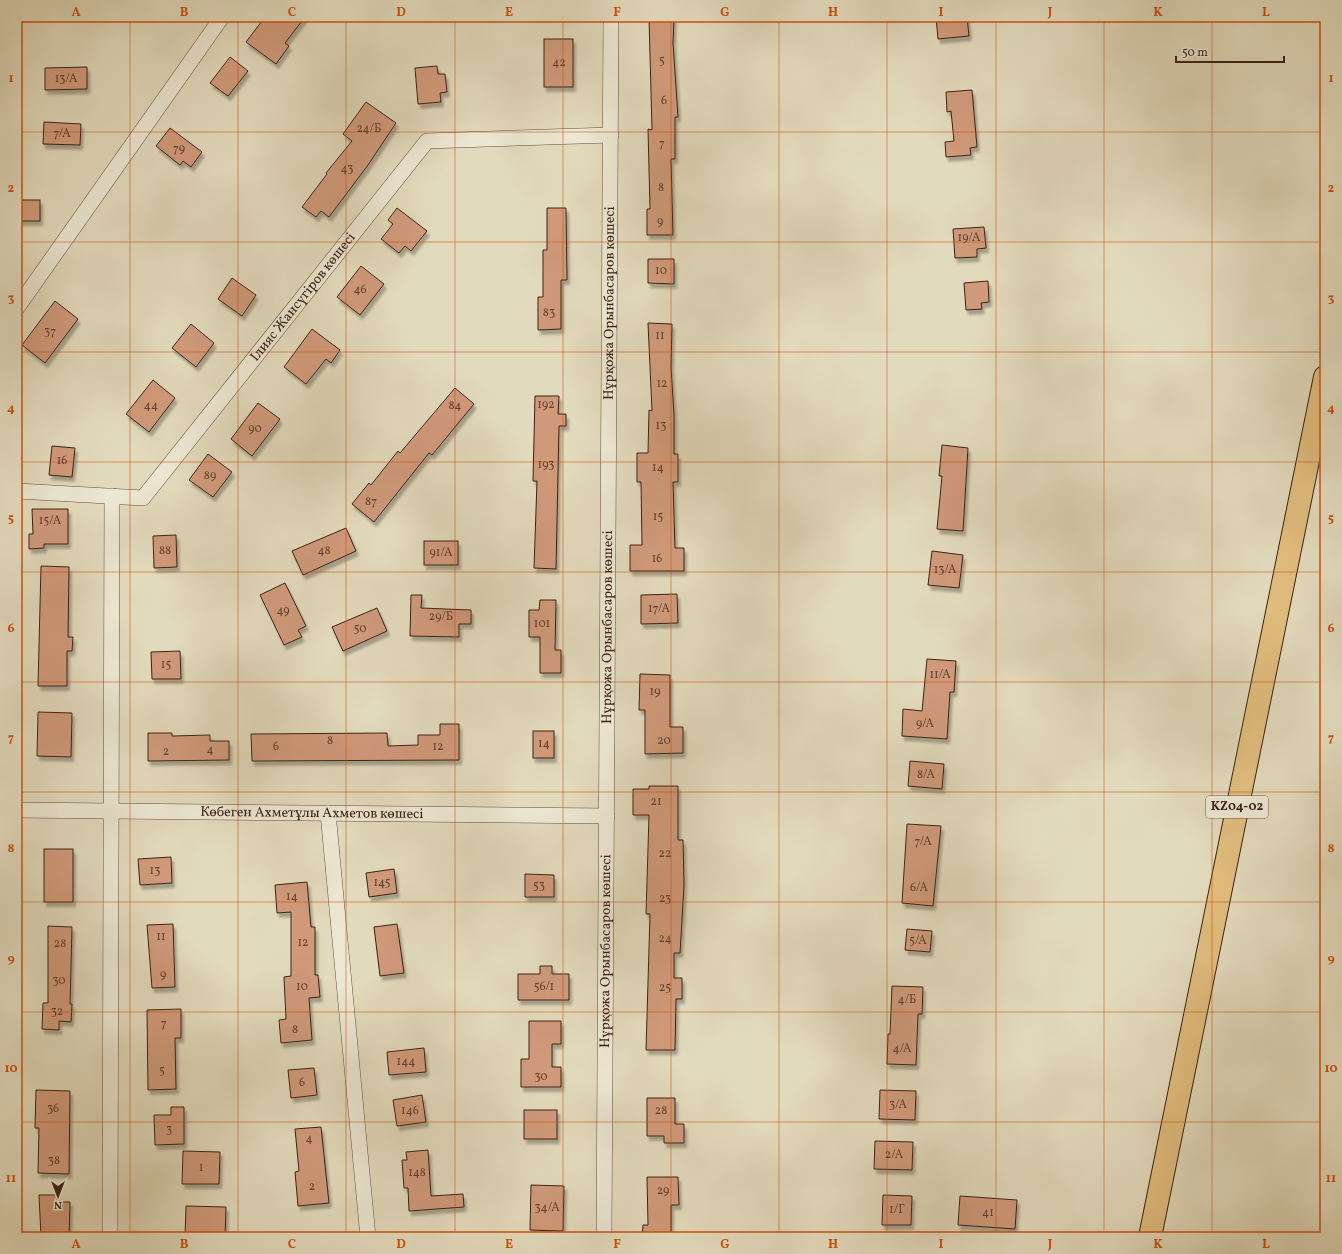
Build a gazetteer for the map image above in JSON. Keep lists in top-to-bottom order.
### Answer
{
  "streets": {
    "main road": ["KZ04-02"],
    "street": ["Ілияс Жансүгіров көшесі", "Нұрқожа Орынбасаров көшесі", "Көбеген Ахметұлы Ахметов көшесі"]
  },
  "crossings": [
    ["Ілияс Жансүгіров көшесі", "Нұрқожа Орынбасаров көшесі"],
    ["Нұрқожа Орынбасаров көшесі", "Көбеген Ахметұлы Ахметов көшесі"]
  ],
  "house_numbers": [
    "5",
    "42",
    "13/А",
    "6",
    "24/Б",
    "7/А",
    "7",
    "79",
    "43",
    "8",
    "9",
    "19/А",
    "10",
    "46",
    "83",
    "37",
    "11",
    "12",
    "192",
    "44",
    "84",
    "13",
    "90",
    "16",
    "193",
    "14",
    "89",
    "87",
    "15",
    "15/А",
    "88",
    "48",
    "91/А",
    "16",
    "13/А",
    "17/А",
    "49",
    "29/Б",
    "101",
    "50",
    "15",
    "11/А",
    "19",
    "9/А",
    "8",
    "20",
    "14",
    "6",
    "12",
    "4",
    "2",
    "8/А",
    "21",
    "7/А",
    "22",
    "13",
    "145",
    "53",
    "6/А",
    "14",
    "23",
    "11",
    "24",
    "5/А",
    "12",
    "28",
    "9",
    "30",
    "10",
    "56/1",
    "25",
    "4/Б",
    "32",
    "7",
    "8",
    "4/А",
    "144",
    "5",
    "30",
    "6",
    "3/А",
    "36",
    "146",
    "28",
    "3",
    "4",
    "2/А",
    "38",
    "1",
    "148",
    "2",
    "29",
    "34/А",
    "1/Г",
    "41"
  ],
  "scale_bar": "50 m",
  "north": "bottom",
  "grid": {
    "columns": [
      "A",
      "B",
      "C",
      "D",
      "E",
      "F",
      "G",
      "H",
      "I",
      "J",
      "K",
      "L"
    ],
    "rows": [
      "1",
      "2",
      "3",
      "4",
      "5",
      "6",
      "7",
      "8",
      "9",
      "10",
      "11"
    ]
  }
}
